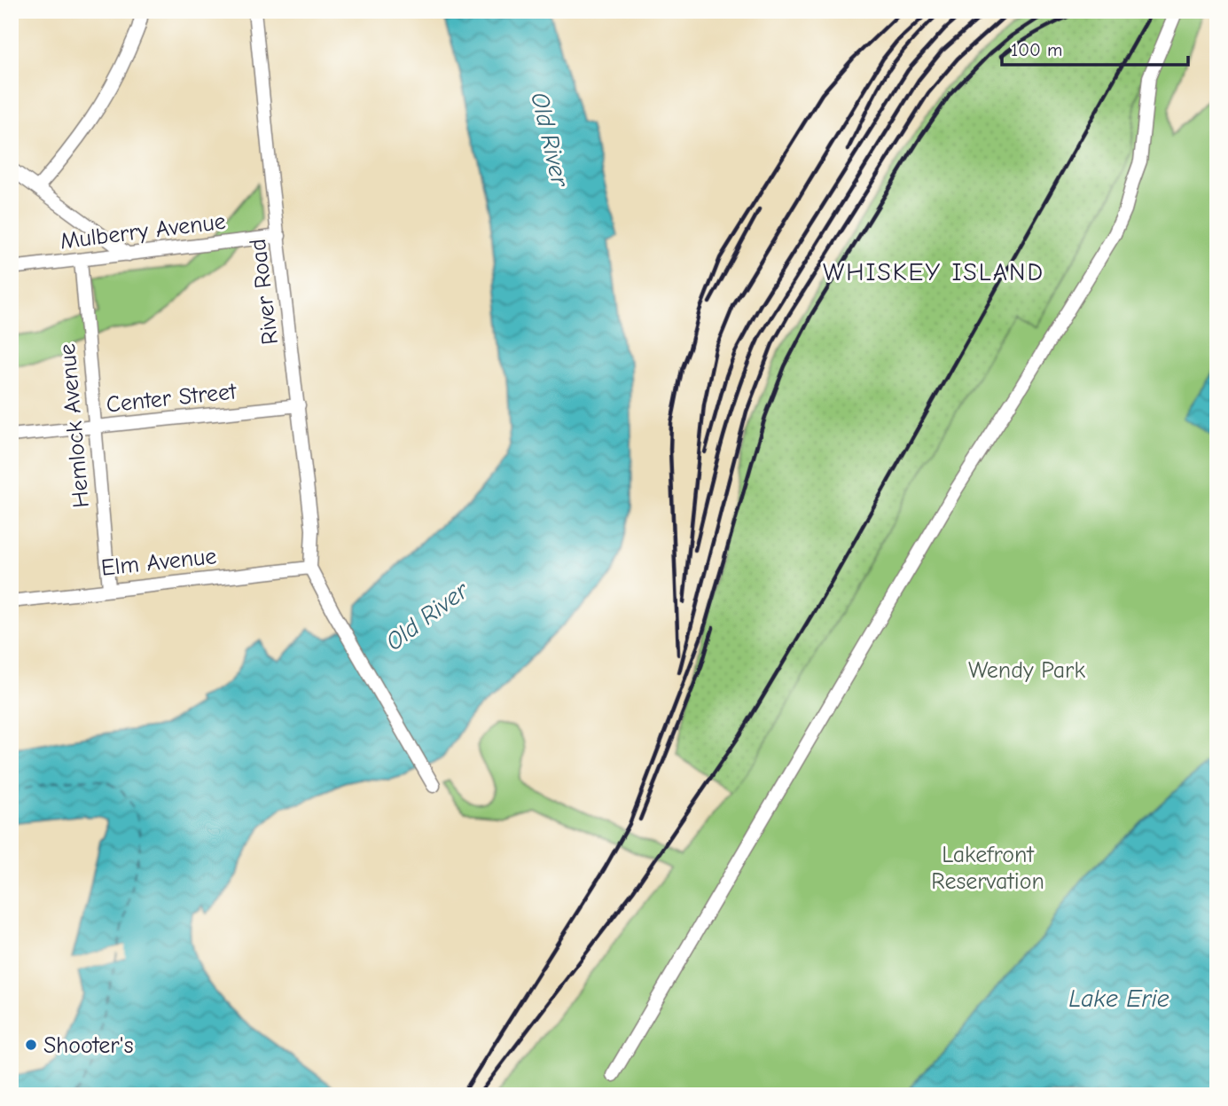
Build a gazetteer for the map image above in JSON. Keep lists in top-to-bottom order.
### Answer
{
  "streets": {
    "street": [
      "Mulberry Avenue",
      "River Road",
      "Center Street",
      "Hemlock Avenue",
      "Elm Avenue"
    ]
  },
  "crossings": [
    ["Mulberry Avenue", "River Road"],
    ["Mulberry Avenue", "Hemlock Avenue"],
    ["River Road", "Center Street"],
    ["River Road", "Elm Avenue"],
    ["Center Street", "Hemlock Avenue"],
    ["Hemlock Avenue", "Elm Avenue"]
  ],
  "districts": ["WHISKEY ISLAND"],
  "water": ["Old River", "Lake Erie"],
  "parks": ["Wendy Park", "Lakefront Reservation"],
  "places": ["Shooter's"],
  "scale_bar": "100 m"
}
